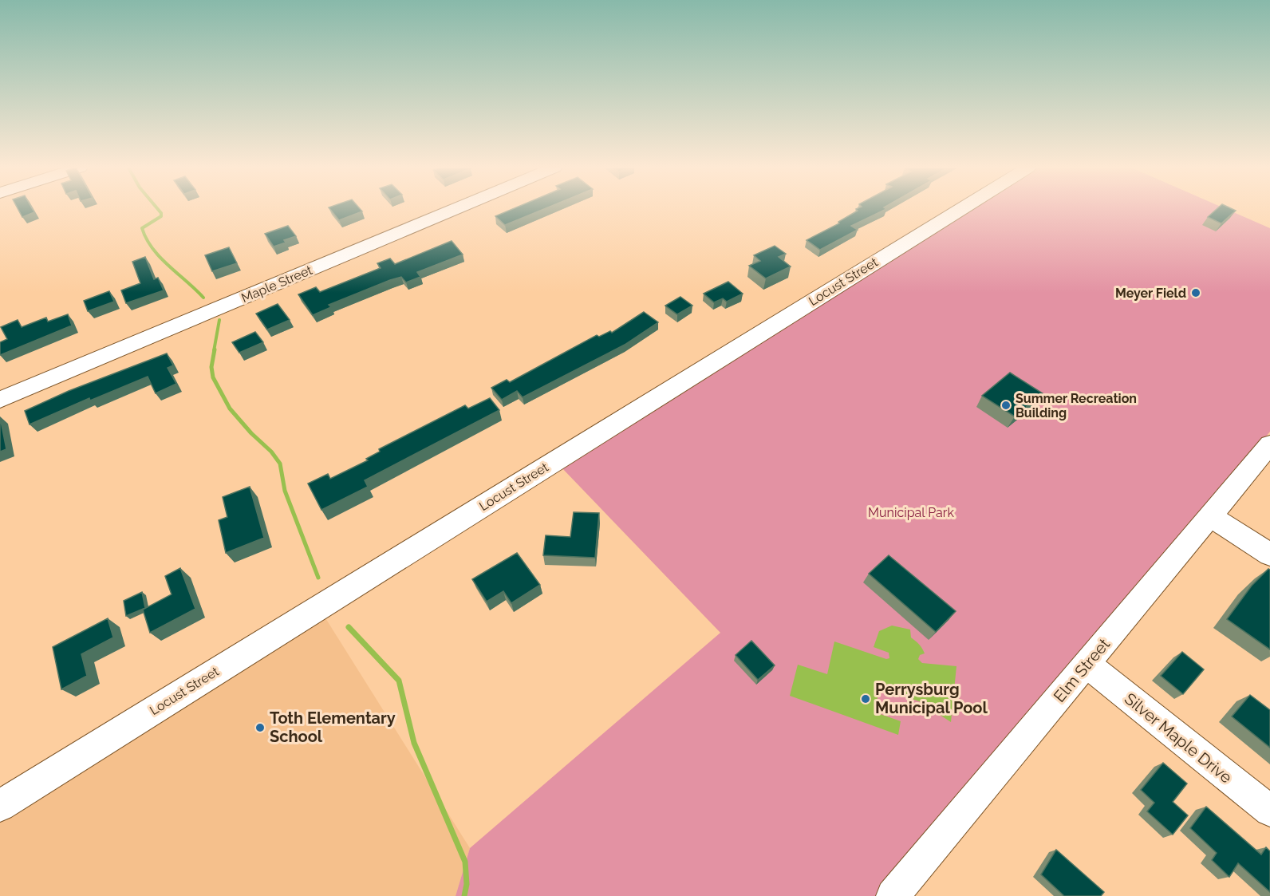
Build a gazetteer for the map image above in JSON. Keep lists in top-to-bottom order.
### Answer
{
  "streets": {
    "street": [
      "Locust Street",
      "Maple Street",
      "Elm Street",
      "Silver Maple Drive"
    ]
  },
  "crossings": [
    ["Elm Street", "Silver Maple Drive"]
  ],
  "parks": ["Municipal Park"],
  "places": [
    "Meyer Field",
    "Summer Recreation Building",
    "Perrysburg Municipal Pool",
    "Toth Elementary School"
  ]
}
